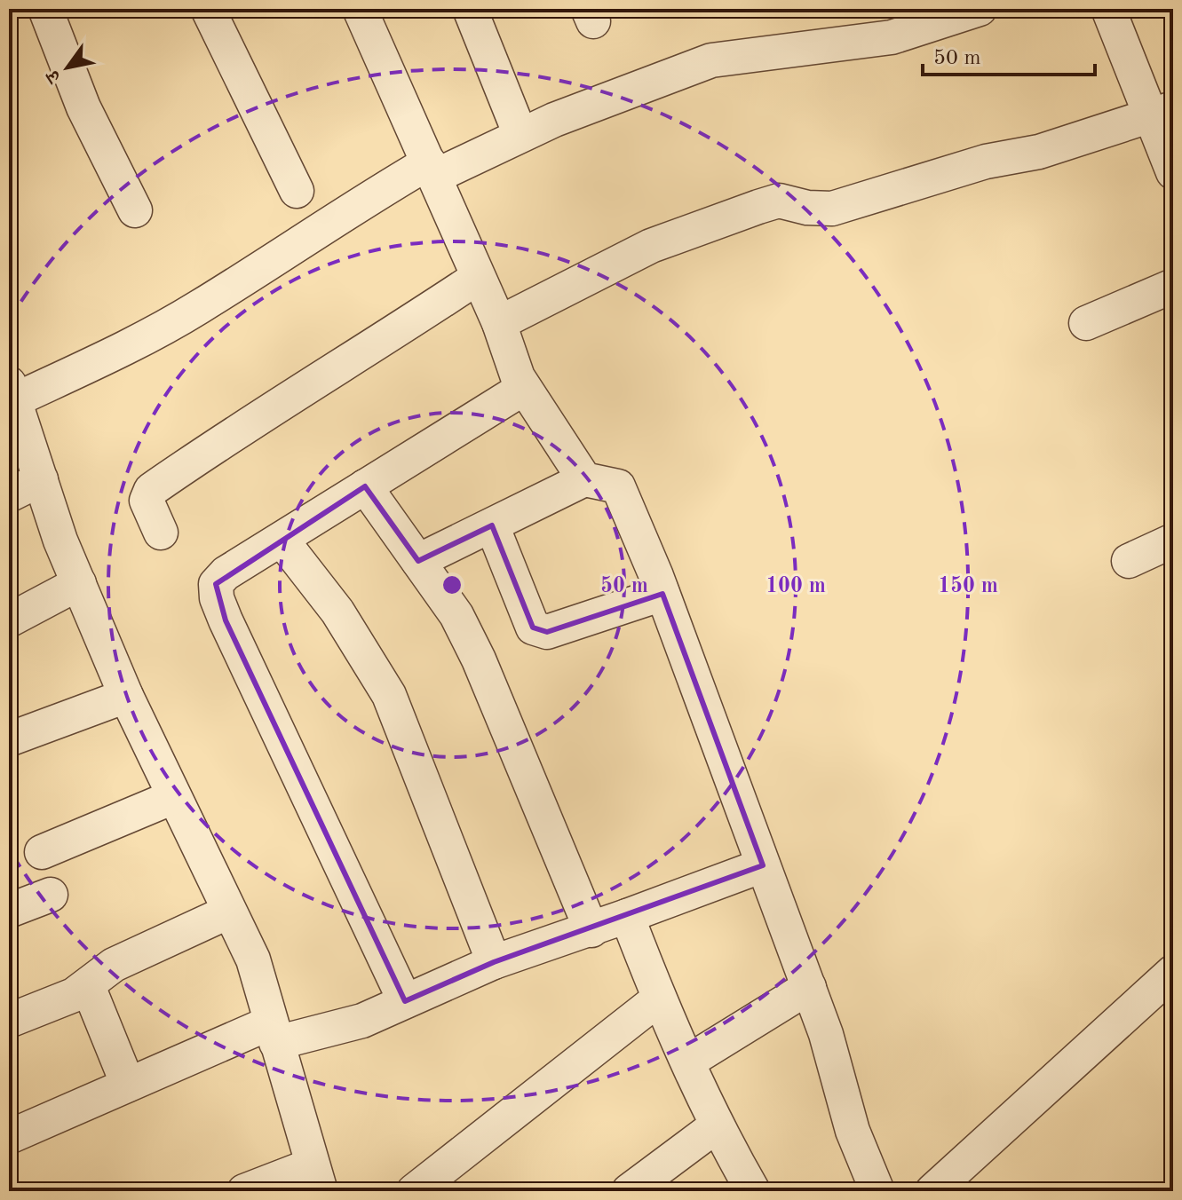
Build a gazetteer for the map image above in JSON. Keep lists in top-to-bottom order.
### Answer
{
  "scale_bar": "50 m",
  "north": "bottom left",
  "rings": ["50 m", "100 m", "150 m"]
}
